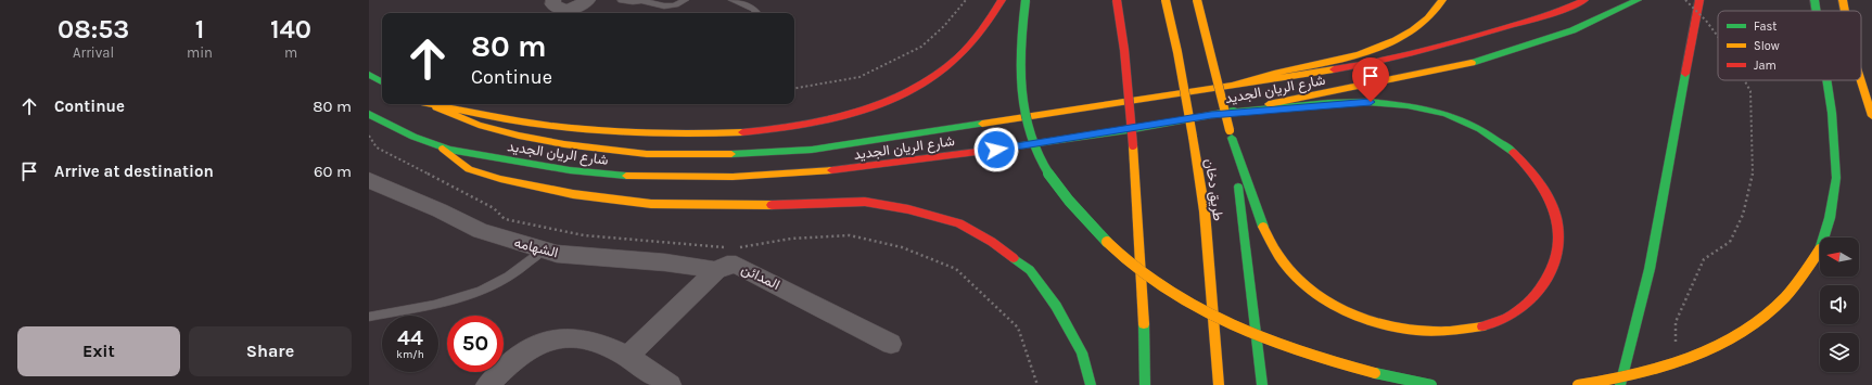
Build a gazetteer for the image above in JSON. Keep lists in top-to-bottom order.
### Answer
{
  "streets": {
    "main road": ["شارع الريان الجديد", "طريق دخان"],
    "street": ["الشهامه", "المدائن"]
  },
  "crossings": [
    ["الشهامه", "المدائن"]
  ],
  "legend": ["Fast", "Slow", "Jam"],
  "north": "left",
  "page": {
    "eta": [
      "08:53",
      "Arrival",
      "1",
      "min",
      "140",
      "m"
    ],
    "turn": ["80 m", "Continue"],
    "list": [
      {
        "name": "Continue",
        "value": "80 m"
      },
      {
        "name": "Arrive at destination",
        "value": "60 m"
      }
    ],
    "speed": "44 km/h",
    "limit": "50",
    "buttons": ["Exit", "Share"]
  }
}
